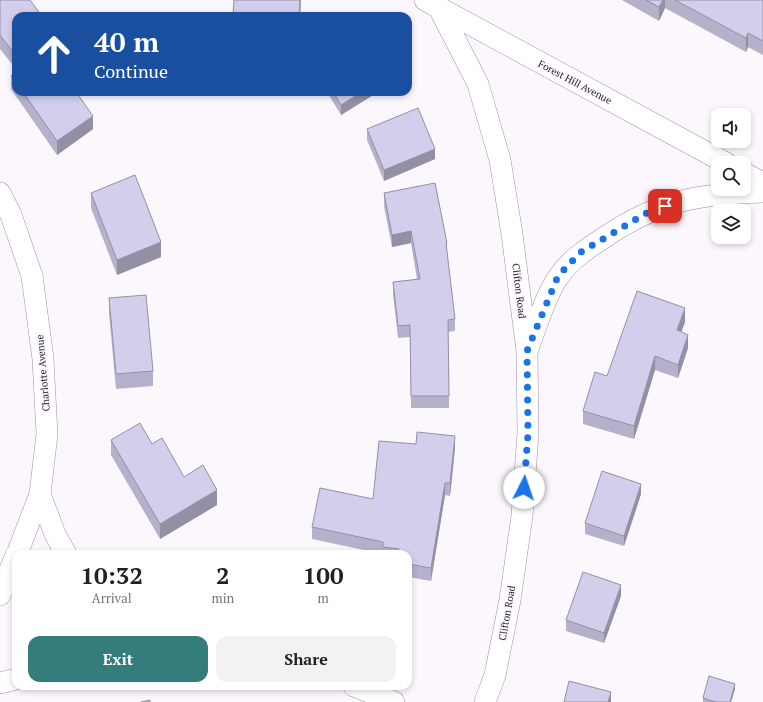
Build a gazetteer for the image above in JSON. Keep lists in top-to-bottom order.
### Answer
{
  "streets": {
    "street": ["Forest Hill Avenue", "Clifton Road", "Charlotte Avenue"]
  },
  "crossings": [
    ["Forest Hill Avenue", "Clifton Road"]
  ],
  "page": {
    "turn": ["40 m", "Continue"],
    "eta": [
      "10:32",
      "Arrival",
      "2",
      "min",
      "100",
      "m"
    ],
    "buttons": ["Exit", "Share"]
  }
}
